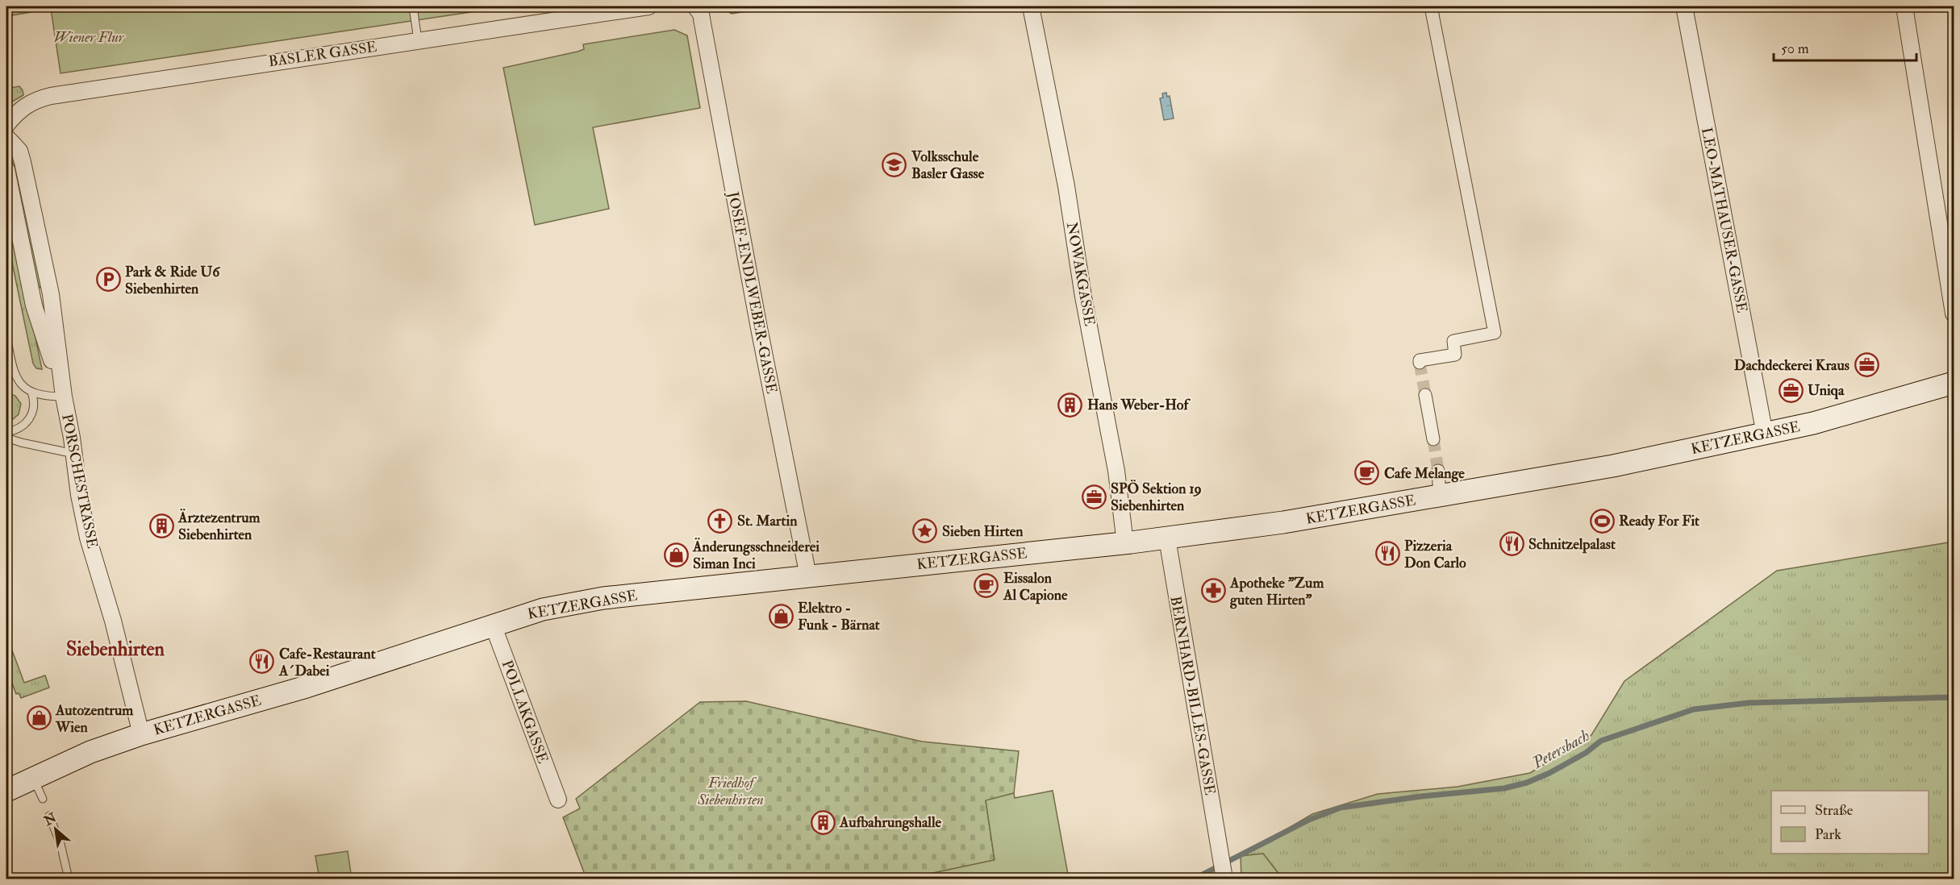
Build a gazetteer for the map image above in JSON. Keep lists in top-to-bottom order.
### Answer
{
  "streets": {
    "main road": ["KETZERGASSE"],
    "street": [
      "BASLER GASSE",
      "LEO-MATHAUSER-GASSE",
      "NOWAKGASSE",
      "JOSEF-ENDLWEBER-GASSE",
      "PORSCHESTRASSE",
      "BERNHARD-BILLES-GASSE",
      "POLLAKGASSE"
    ]
  },
  "crossings": [
    ["LEO-MATHAUSER-GASSE", "KETZERGASSE"],
    ["NOWAKGASSE", "KETZERGASSE"],
    ["JOSEF-ENDLWEBER-GASSE", "KETZERGASSE"],
    ["KETZERGASSE", "PORSCHESTRASSE"],
    ["KETZERGASSE", "BERNHARD-BILLES-GASSE"],
    ["KETZERGASSE", "POLLAKGASSE"]
  ],
  "districts": ["Siebenhirten"],
  "water": ["Petersbach"],
  "parks": ["Wiener Flur", "Friedhof Siebenhirten"],
  "places": {
    "school or university": ["Volksschule Basler Gasse"],
    "parking": ["Park & Ride U6 Siebenhirten"],
    "office": ["Dachdeckerei Kraus", "Uniqa", "SPÖ Sektion 19 Siebenhirten"],
    "building": ["Hans Weber-Hof", "Ärztezentrum Siebenhirten", "Aufbahrungshalle"],
    "cafe": ["Cafe Melange", "Eissalon Al Capione"],
    "church": ["St. Martin"],
    "sports": ["Ready For Fit"],
    "place": ["Sieben Hirten"],
    "restaurant": ["Schnitzelpalast", "Pizzeria Don Carlo", "Cafe-Restaurant A´Dabei"],
    "shop": ["Änderungsschneiderei Siman Inci", "Elektro - Funk - Bärnat", "Autozentrum Wien"],
    "pharmacy": ["Apotheke \"Zum guten Hirten\""]
  },
  "legend": ["Straße", "Park"],
  "scale_bar": "50 m",
  "north": "top left"
}
